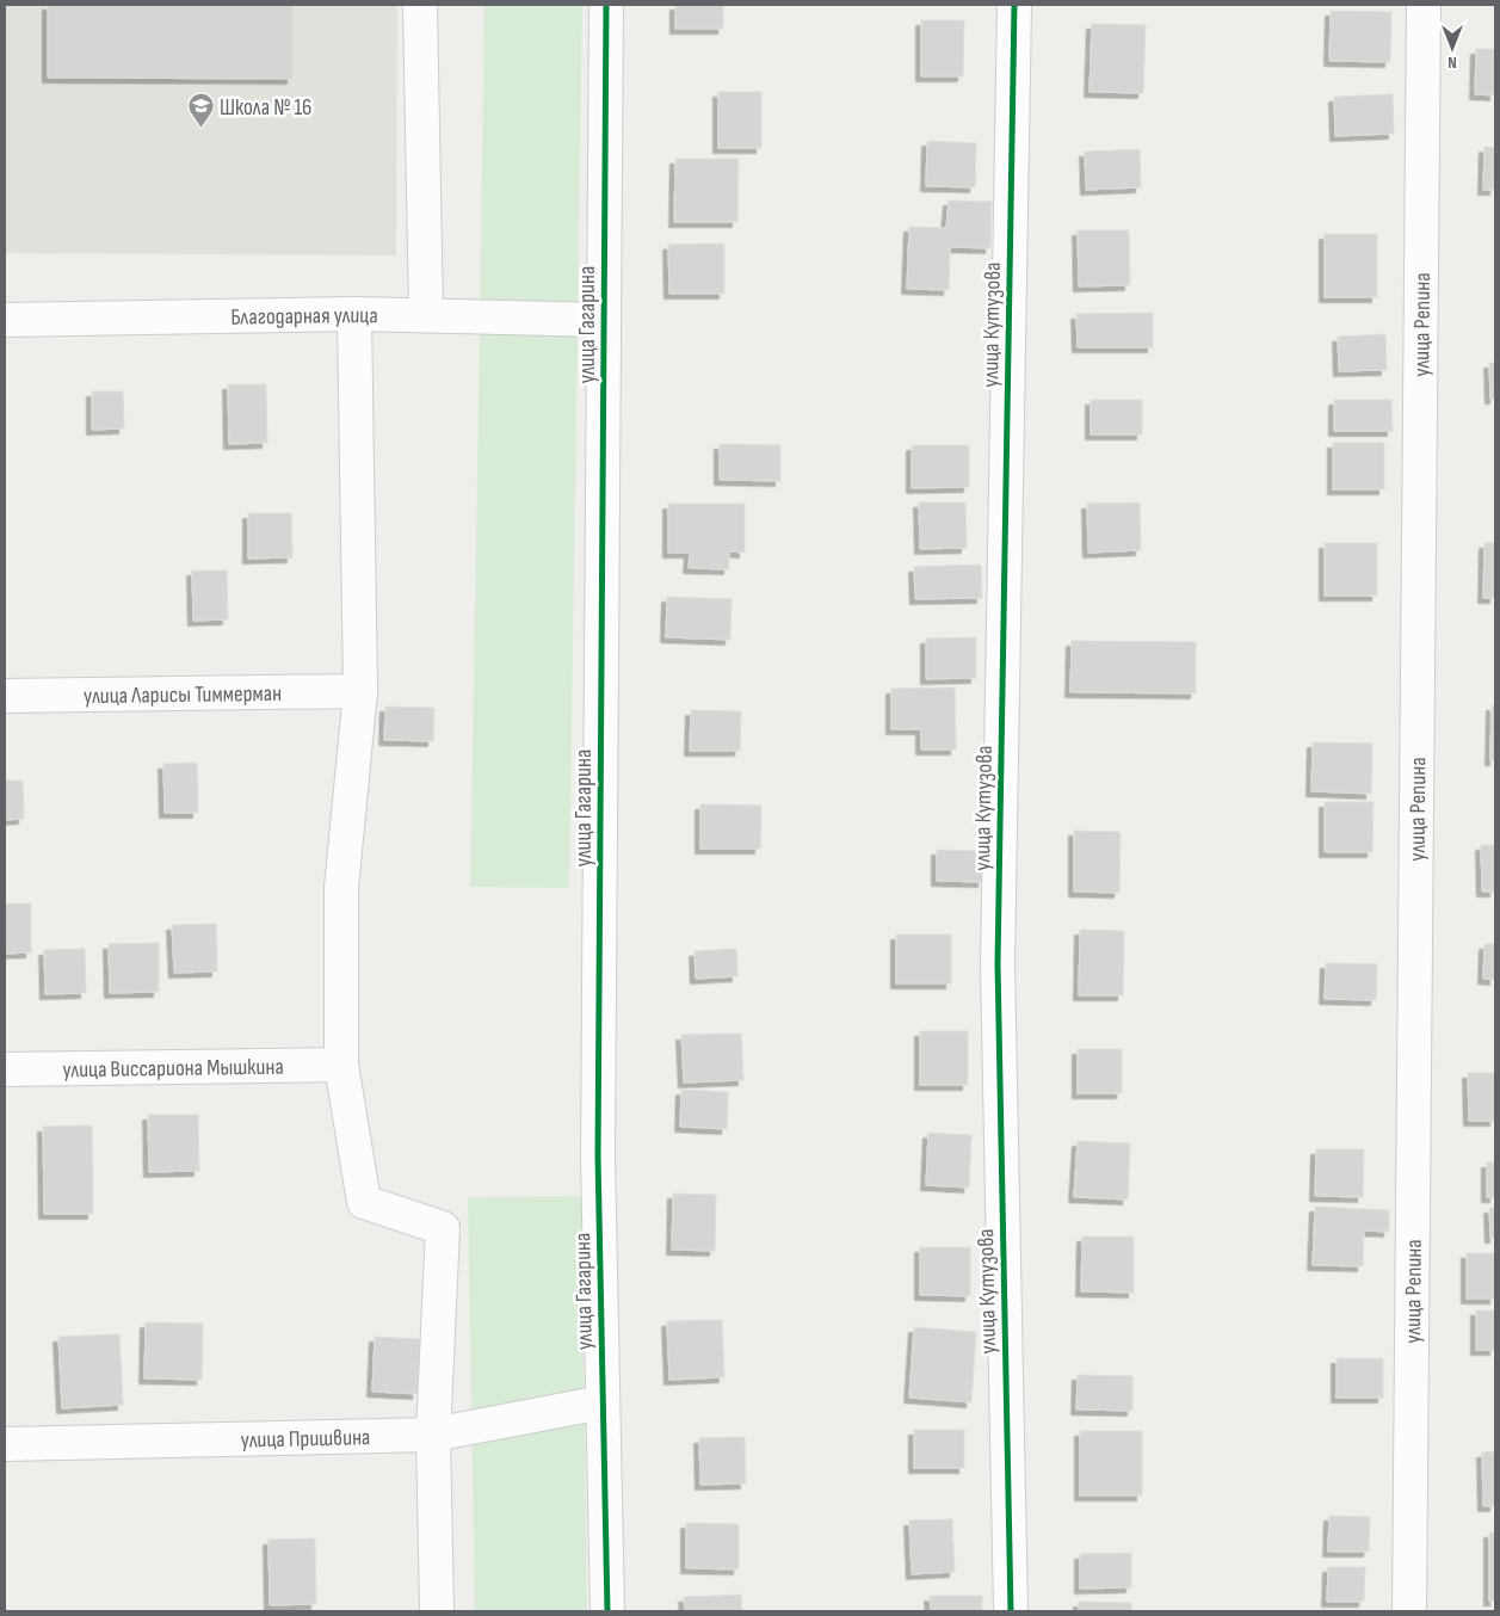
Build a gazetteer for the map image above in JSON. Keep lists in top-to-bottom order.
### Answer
{
  "streets": {
    "street": [
      "Благодарная улица",
      "улица Гагарина",
      "улица Кутузова",
      "улица Репина",
      "улица Ларисы Тиммерман",
      "улица Виссариона Мышкина",
      "улица Пришвина"
    ]
  },
  "crossings": [
    ["Благодарная улица", "улица Гагарина"],
    ["улица Гагарина", "улица Пришвина"]
  ],
  "places": {
    "school or university": ["Школа № 16"]
  },
  "north": "bottom"
}
